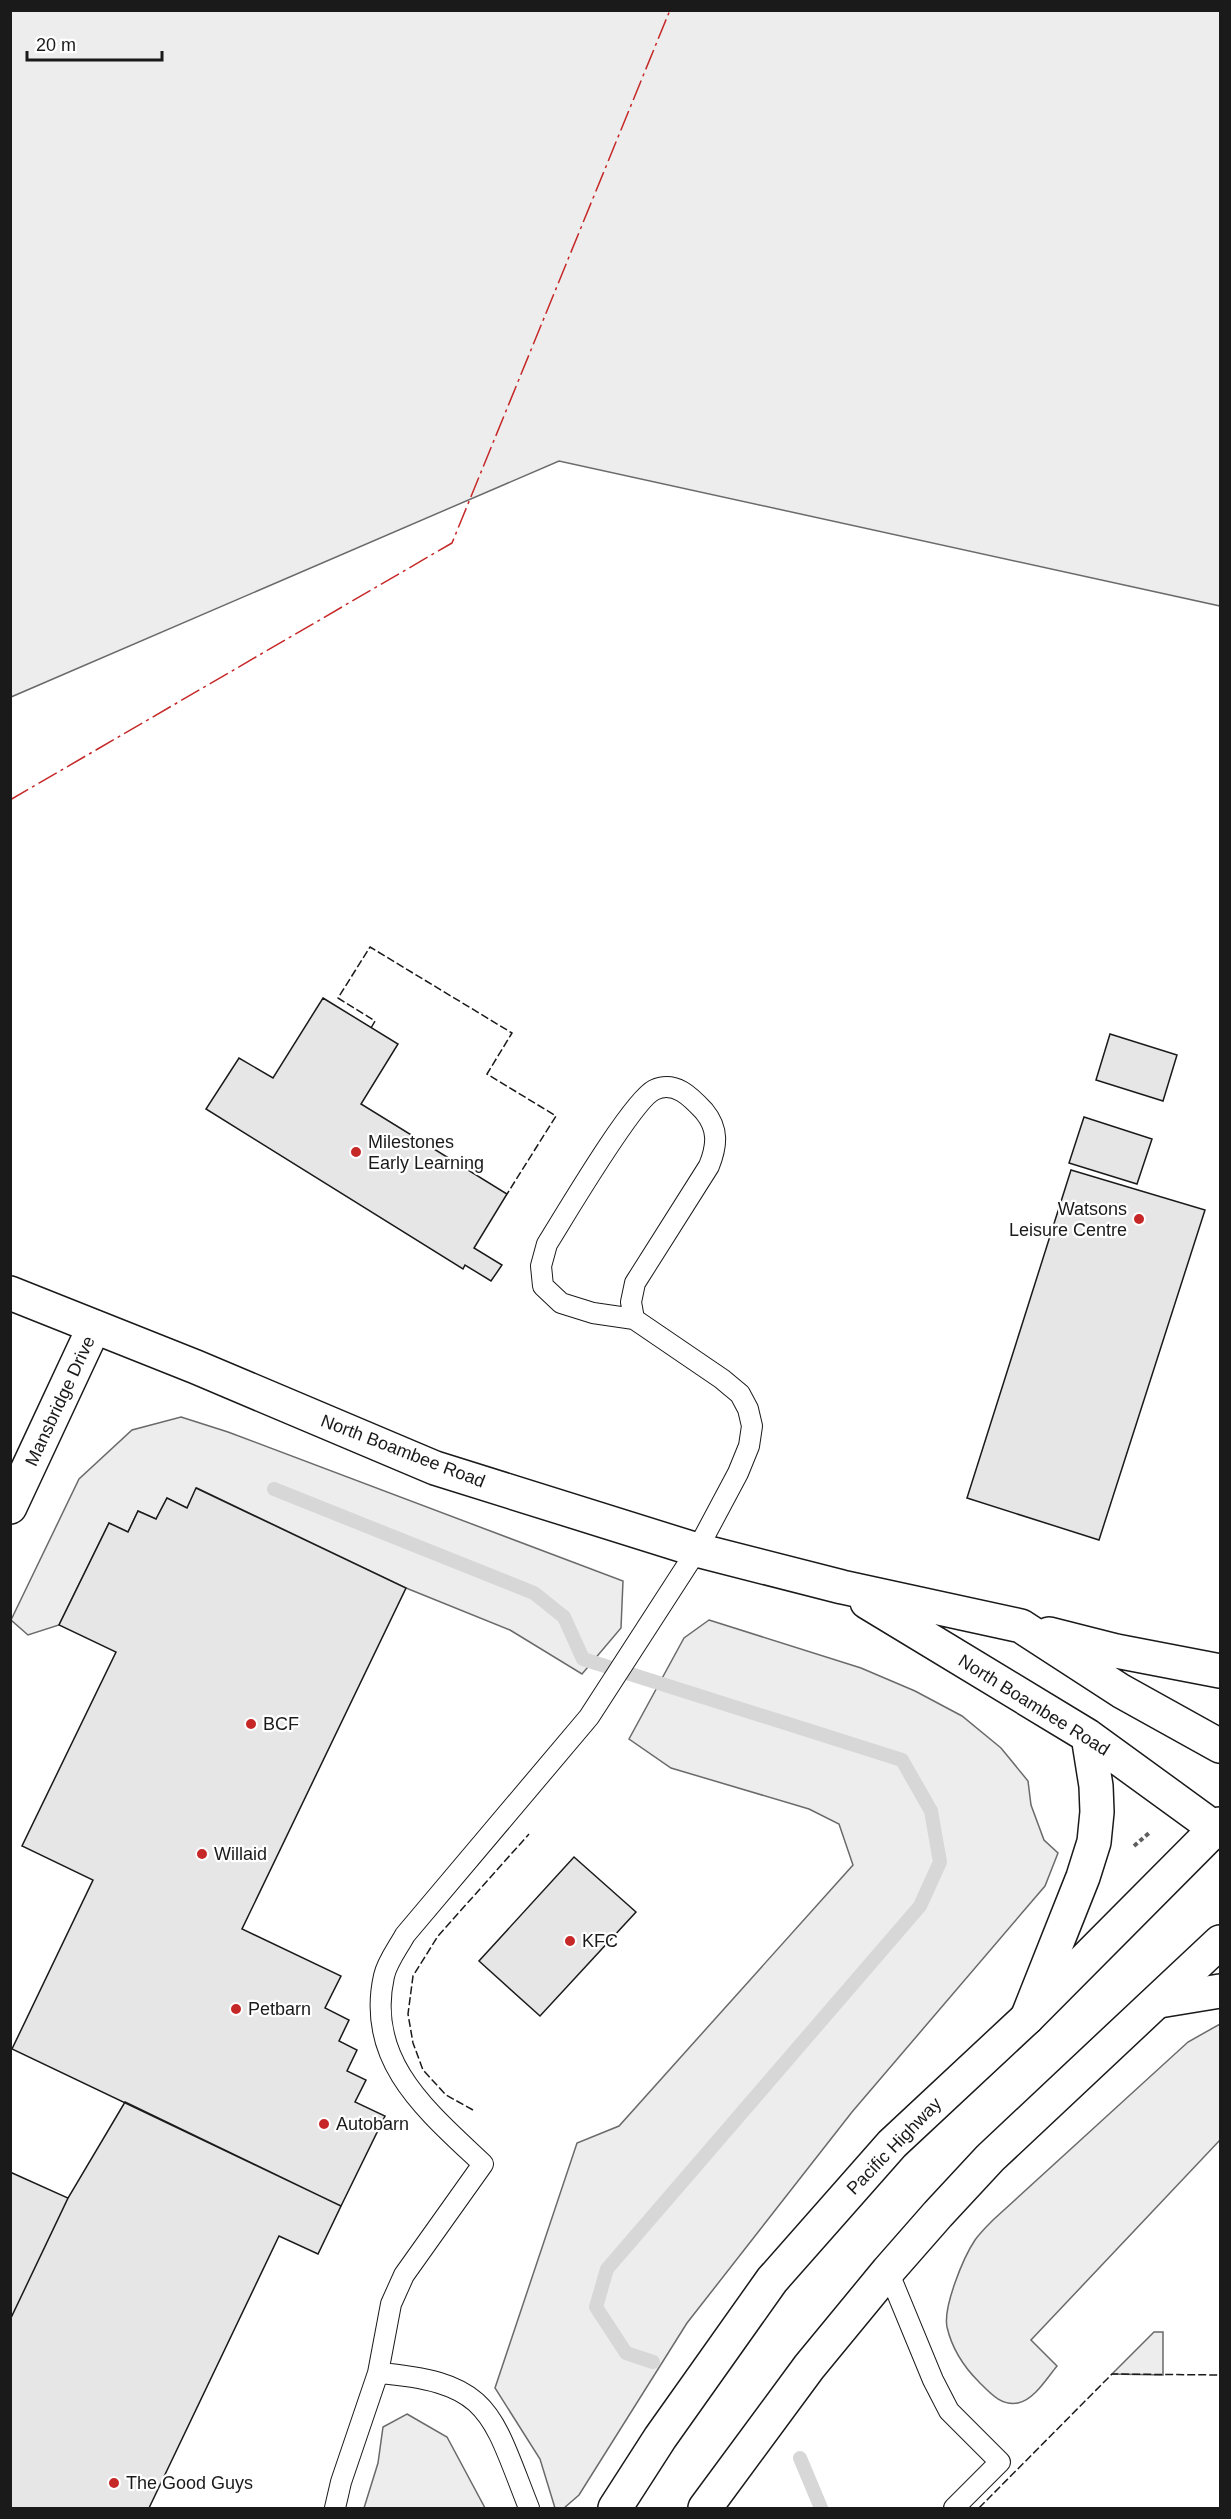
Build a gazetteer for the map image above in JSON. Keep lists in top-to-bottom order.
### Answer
{
  "streets": {
    "main road": ["Mansbridge Drive", "North Boambee Road", "Pacific Highway"]
  },
  "crossings": [
    ["Mansbridge Drive", "North Boambee Road"],
    ["North Boambee Road", "Pacific Highway"]
  ],
  "places": [
    "Milestones Early Learning",
    "Watsons Leisure Centre",
    "BCF",
    "Willaid",
    "KFC",
    "Petbarn",
    "Autobarn",
    "The Good Guys"
  ],
  "scale_bar": "20 m"
}
